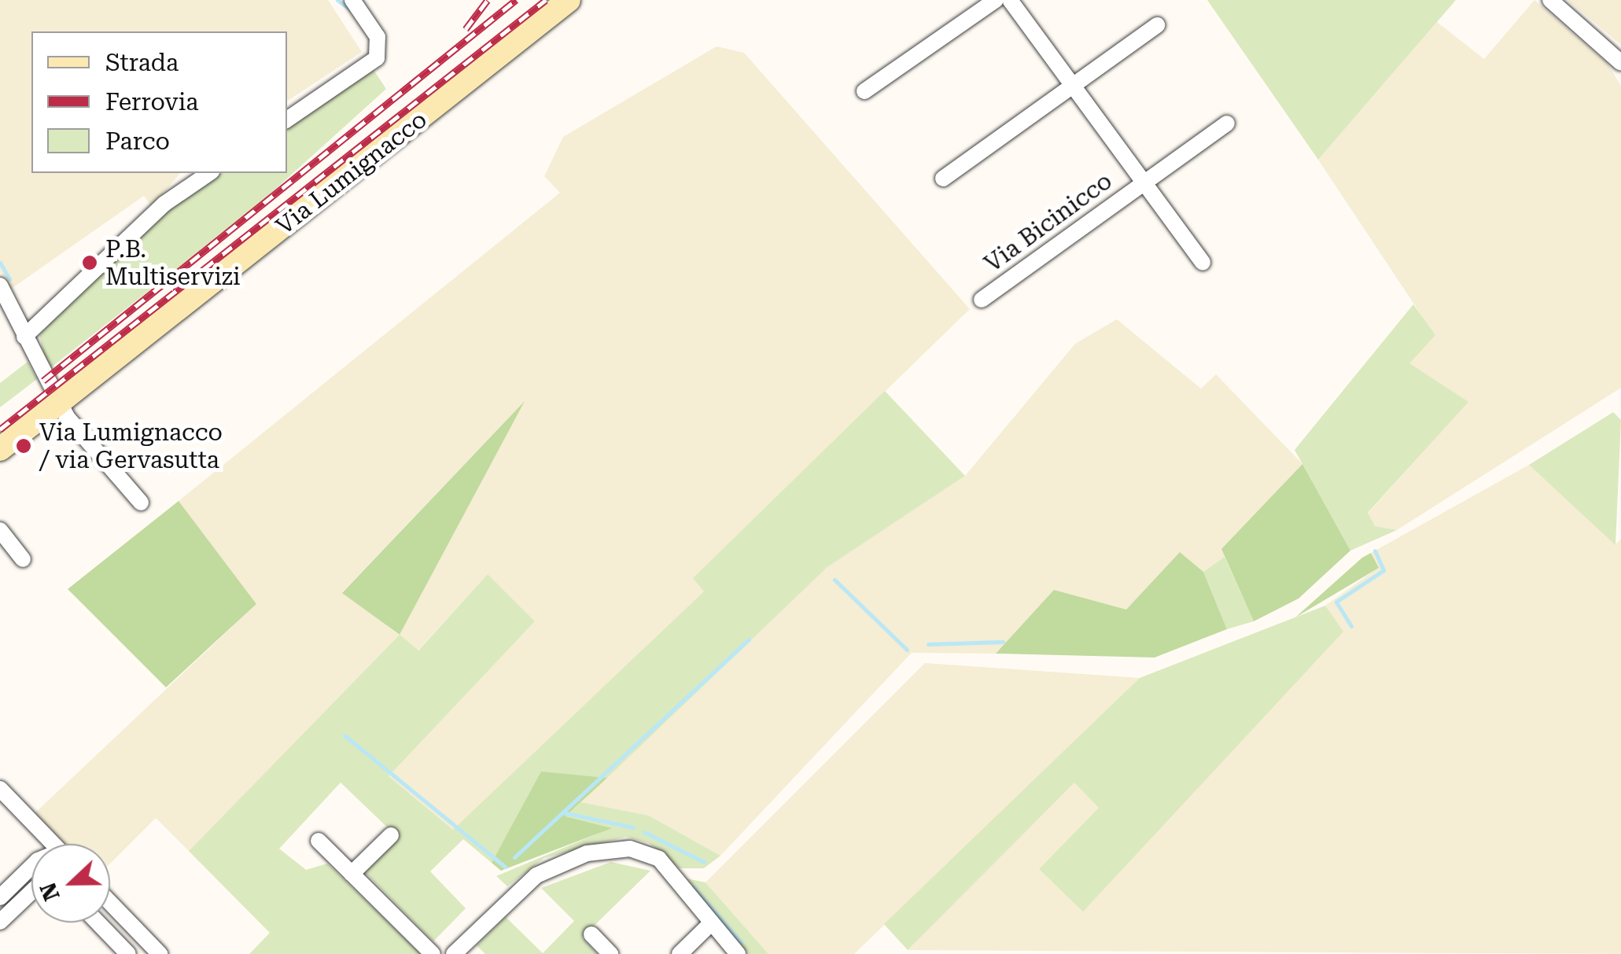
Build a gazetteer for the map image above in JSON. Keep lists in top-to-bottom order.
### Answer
{
  "streets": {
    "main road": ["Via Lumignacco"],
    "street": ["Via Bicinicco"]
  },
  "places": ["P.B. Multiservizi", "Via Lumignacco / via Gervasutta"],
  "legend": ["Strada", "Ferrovia", "Parco"],
  "north": "left"
}
